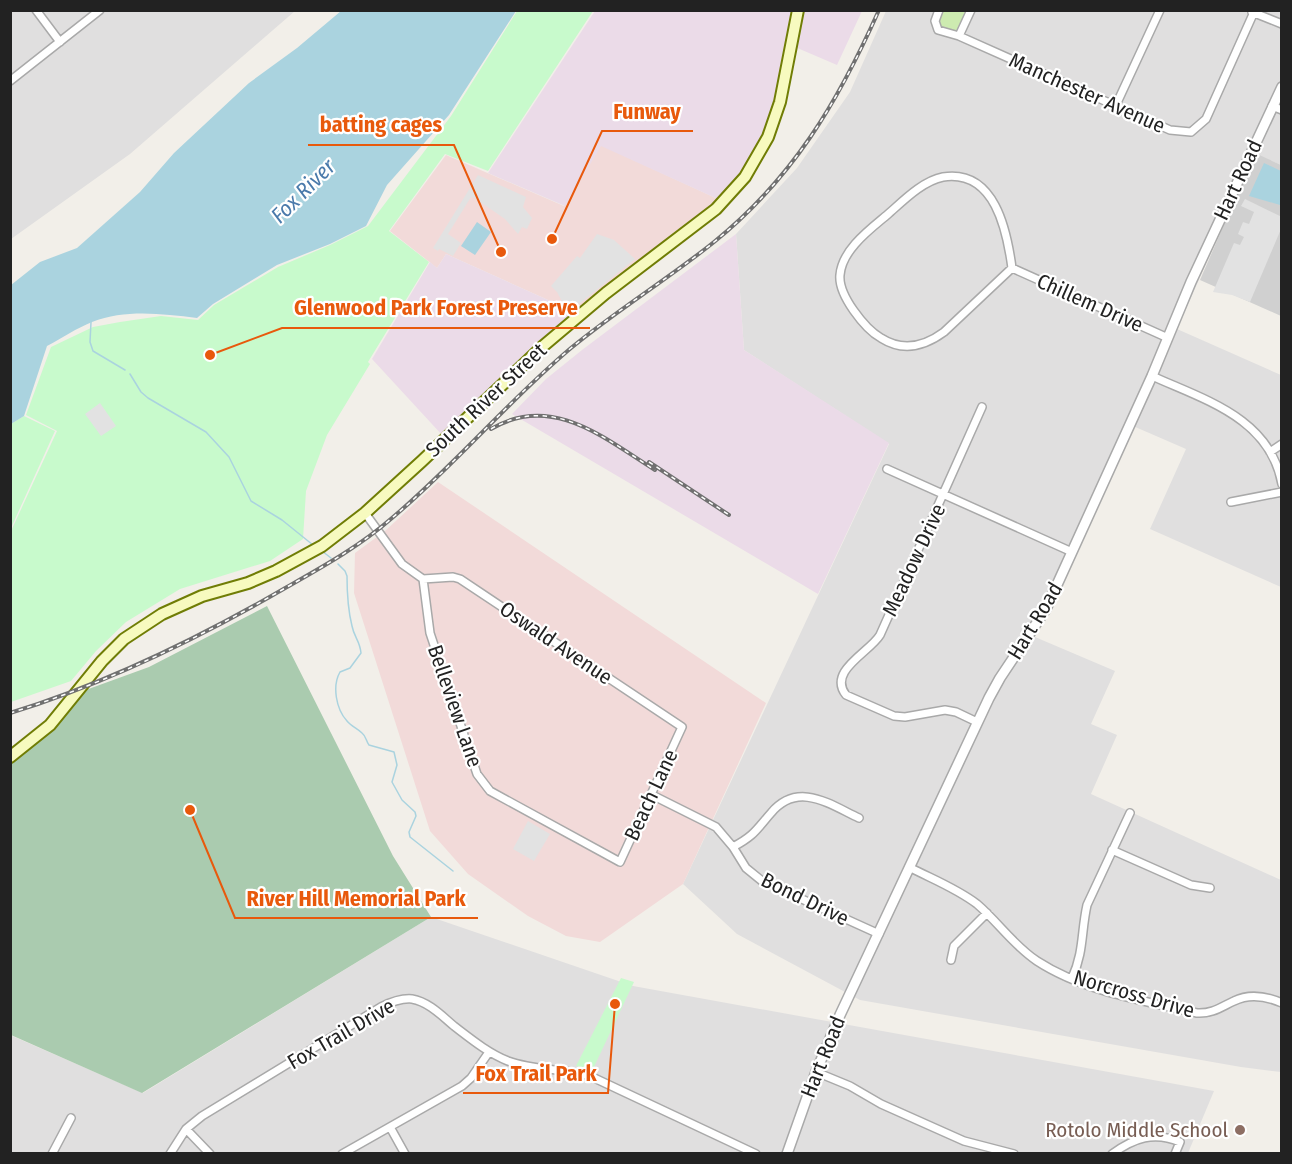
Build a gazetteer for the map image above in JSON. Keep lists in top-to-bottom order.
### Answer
{
  "streets": {
    "main road": ["South River Street"],
    "street": [
      "Manchester Avenue",
      "Hart Road",
      "Chillem Drive",
      "Meadow Drive",
      "Oswald Avenue",
      "Belleview Lane",
      "Beach Lane",
      "Bond Drive",
      "Norcross Drive",
      "Fox Trail Drive"
    ]
  },
  "crossings": [
    ["Hart Road", "Chillem Drive"],
    ["Hart Road", "Meadow Drive"],
    ["Hart Road", "Bond Drive"],
    ["Hart Road", "Norcross Drive"],
    ["Oswald Avenue", "Belleview Lane"],
    ["Oswald Avenue", "Beach Lane"],
    ["Belleview Lane", "Beach Lane"],
    ["Beach Lane", "Bond Drive"]
  ],
  "water": ["Fox River"],
  "places": [
    "Funway",
    "batting cages",
    "Glenwood Park Forest Preserve",
    "River Hill Memorial Park",
    "Fox Trail Park",
    "Rotolo Middle School"
  ]
}
